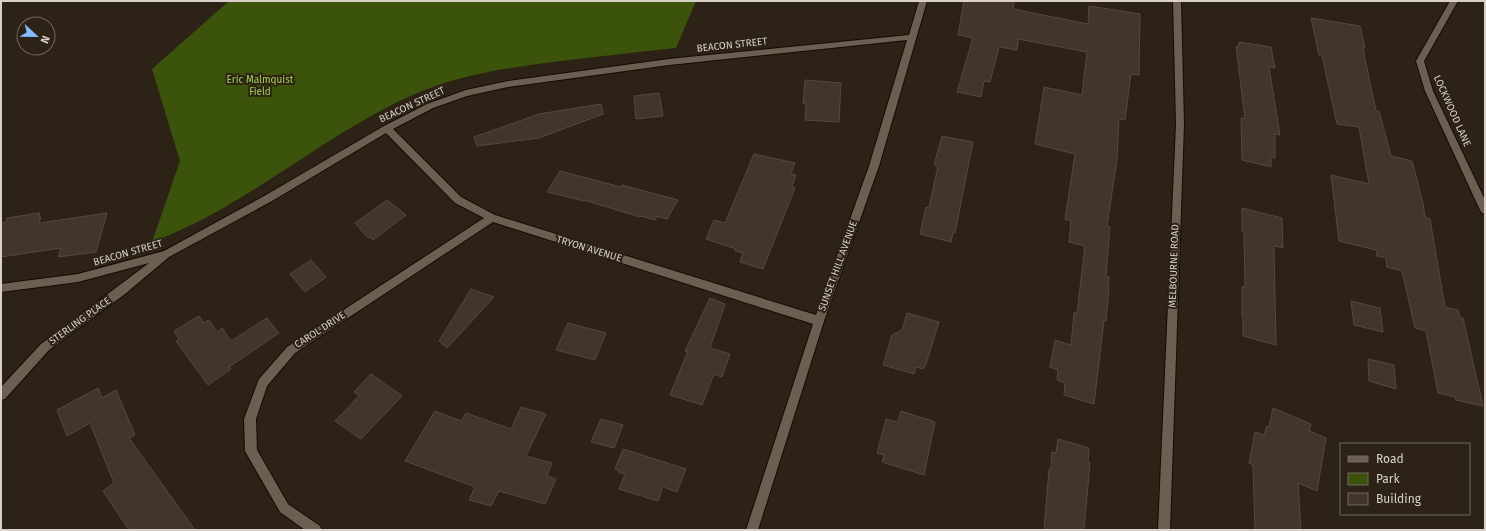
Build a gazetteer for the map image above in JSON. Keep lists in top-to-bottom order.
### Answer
{
  "streets": {
    "street": [
      "BEACON STREET",
      "LOCKWOOD LANE",
      "TRYON AVENUE",
      "SUNSET HILL AVENUE",
      "MELBOURNE ROAD",
      "STERLING PLACE",
      "CAROL DRIVE"
    ]
  },
  "crossings": [
    ["BEACON STREET", "TRYON AVENUE"],
    ["BEACON STREET", "SUNSET HILL AVENUE"],
    ["BEACON STREET", "STERLING PLACE"],
    ["TRYON AVENUE", "SUNSET HILL AVENUE"],
    ["TRYON AVENUE", "CAROL DRIVE"]
  ],
  "parks": ["Eric Malmquist Field"],
  "legend": ["Road", "Park", "Building"],
  "north": "right"
}
